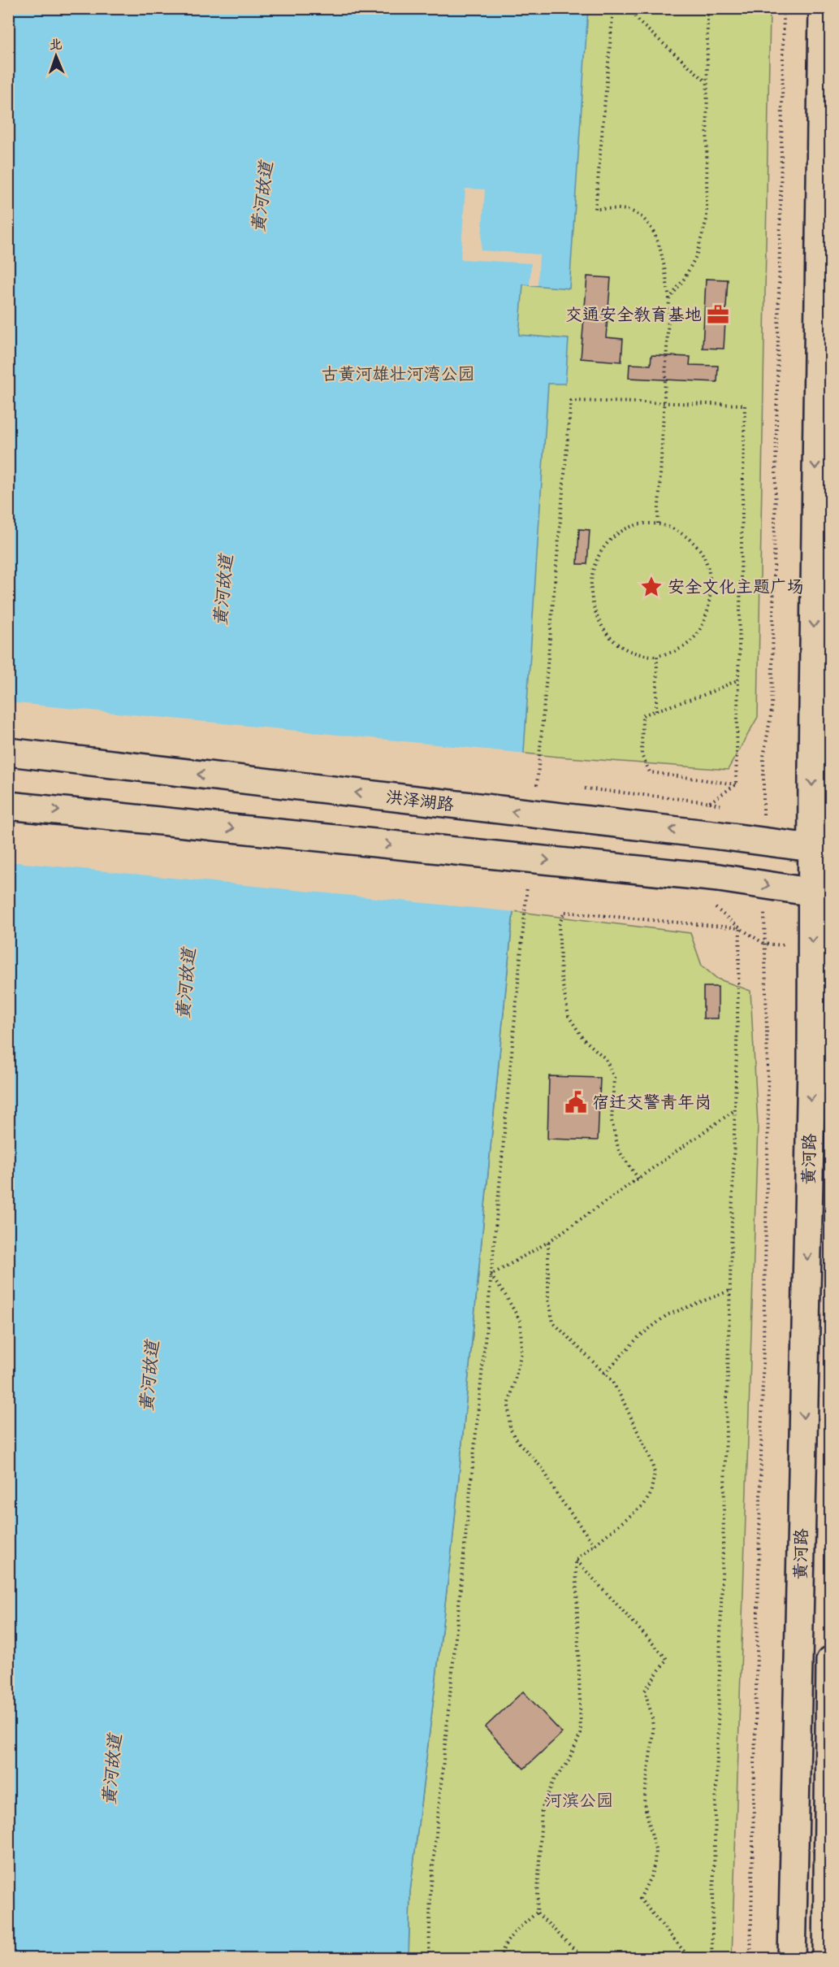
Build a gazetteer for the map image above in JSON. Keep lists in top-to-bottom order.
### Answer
{
  "streets": {
    "main road": ["洪泽湖路", "黄河路"]
  },
  "crossings": [
    ["洪泽湖路", "黄河路"]
  ],
  "one_way": ["黄河路"],
  "water": ["黄河故道"],
  "parks": ["古黄河雄壮河湾公园", "河滨公园"],
  "places": {
    "office": ["交通安全教育基地"],
    "place": ["安全文化主题广场"],
    "public building": ["宿迁交警青年岗"]
  },
  "north": "top"
}
